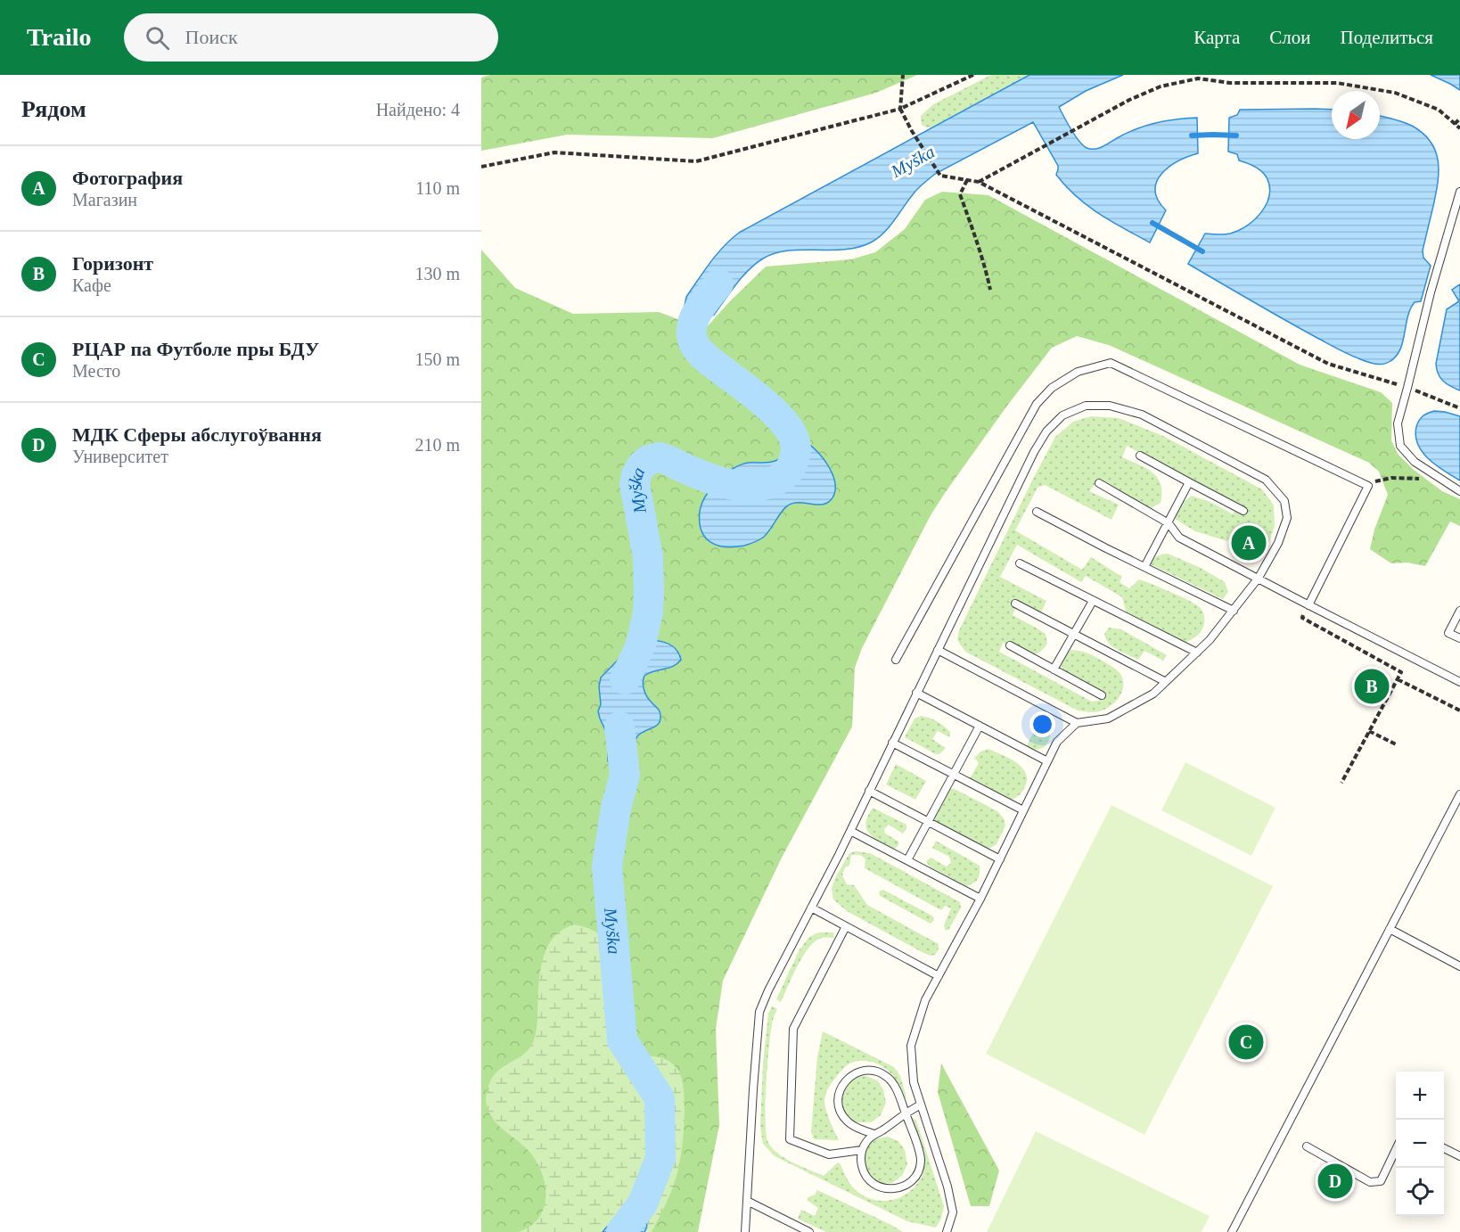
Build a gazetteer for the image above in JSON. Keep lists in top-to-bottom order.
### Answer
{
  "water": ["Муška"],
  "north": "bottom left",
  "page": {
    "header": "Trailo",
    "search": "Поиск",
    "nav": ["Карта", "Слои", "Поделиться"],
    "heading": ["Рядом", "Найдено: 4"],
    "list": [
      {
        "mark": "A",
        "name": "Фотография",
        "note": "Магазин",
        "value": "110 m"
      },
      {
        "mark": "B",
        "name": "Горизонт",
        "note": "Кафе",
        "value": "130 m"
      },
      {
        "mark": "C",
        "name": "РЦАР па Футболе пры БДУ",
        "note": "Место",
        "value": "150 m"
      },
      {
        "mark": "D",
        "name": "МДК Сферы абслугоўвання",
        "note": "Университет",
        "value": "210 m"
      }
    ],
    "pins": [
      "A",
      "B",
      "C",
      "D"
    ],
    "map_buttons": ["+", "−"]
  }
}
